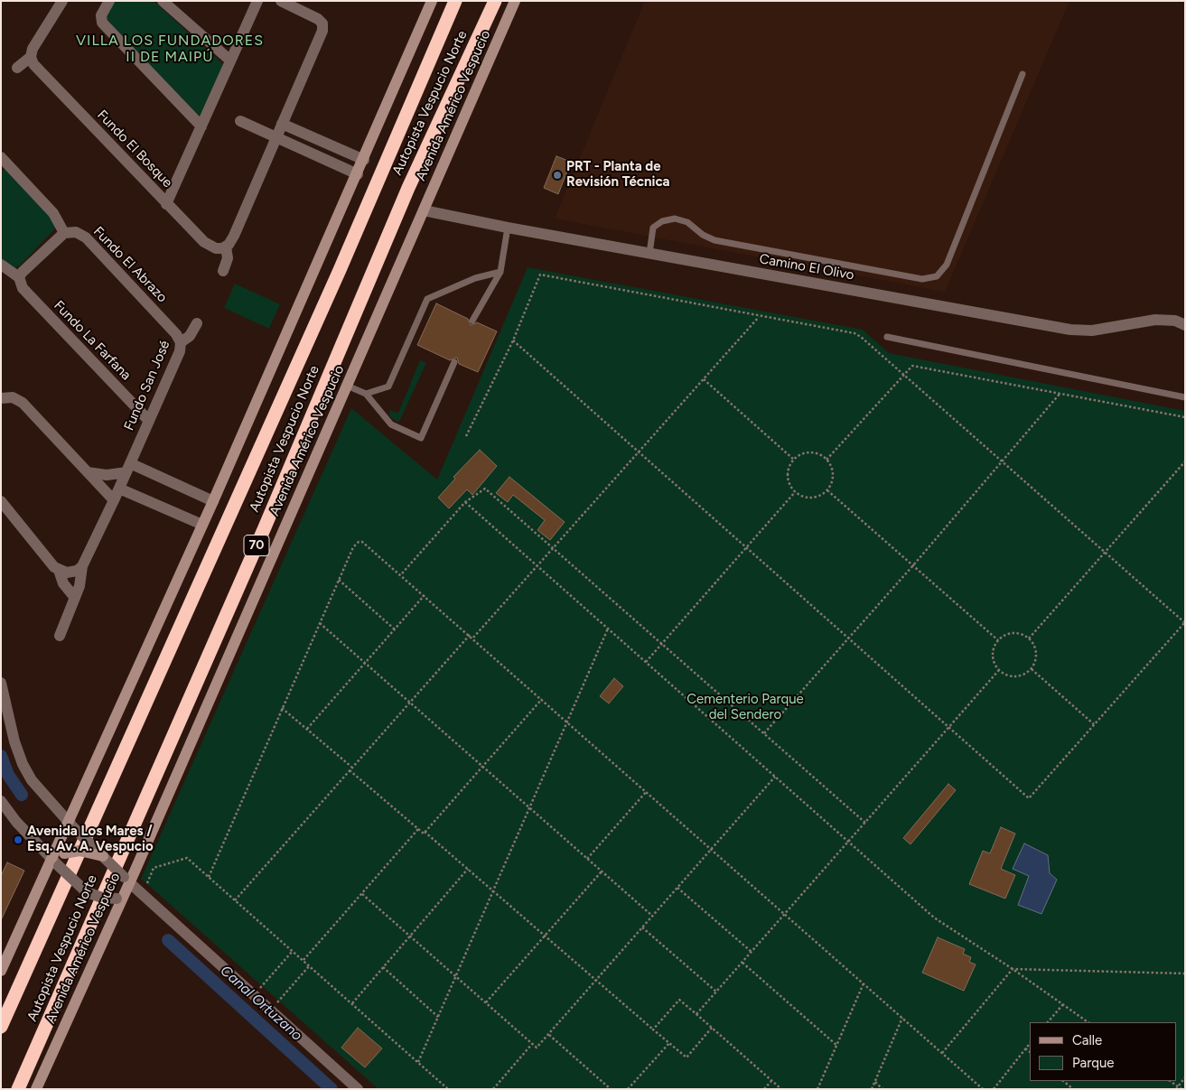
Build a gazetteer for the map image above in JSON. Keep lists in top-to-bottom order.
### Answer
{
  "streets": {
    "highway": ["Autopista Vespucio Norte", "70"],
    "main road": ["Avenida Américo Vespucio"],
    "street": [
      "Fundo El Bosque",
      "Fundo El Abrazo",
      "Camino El Olivo",
      "Fundo La Farfana",
      "Fundo San José"
    ]
  },
  "crossings": [
    ["Avenida Américo Vespucio", "Camino El Olivo"],
    ["Fundo El Abrazo", "Fundo San José"],
    ["Fundo La Farfana", "Fundo San José"]
  ],
  "districts": ["VILLA LOS FUNDADORES II DE MAIPÚ"],
  "water": ["Canal Ortuzano"],
  "parks": ["Cementerio Parque del Sendero"],
  "places": ["PRT - Planta de Revisión Técnica", "Avenida Los Mares / Esq. Av. A. Vespucio"],
  "legend": ["Calle", "Parque"]
}
